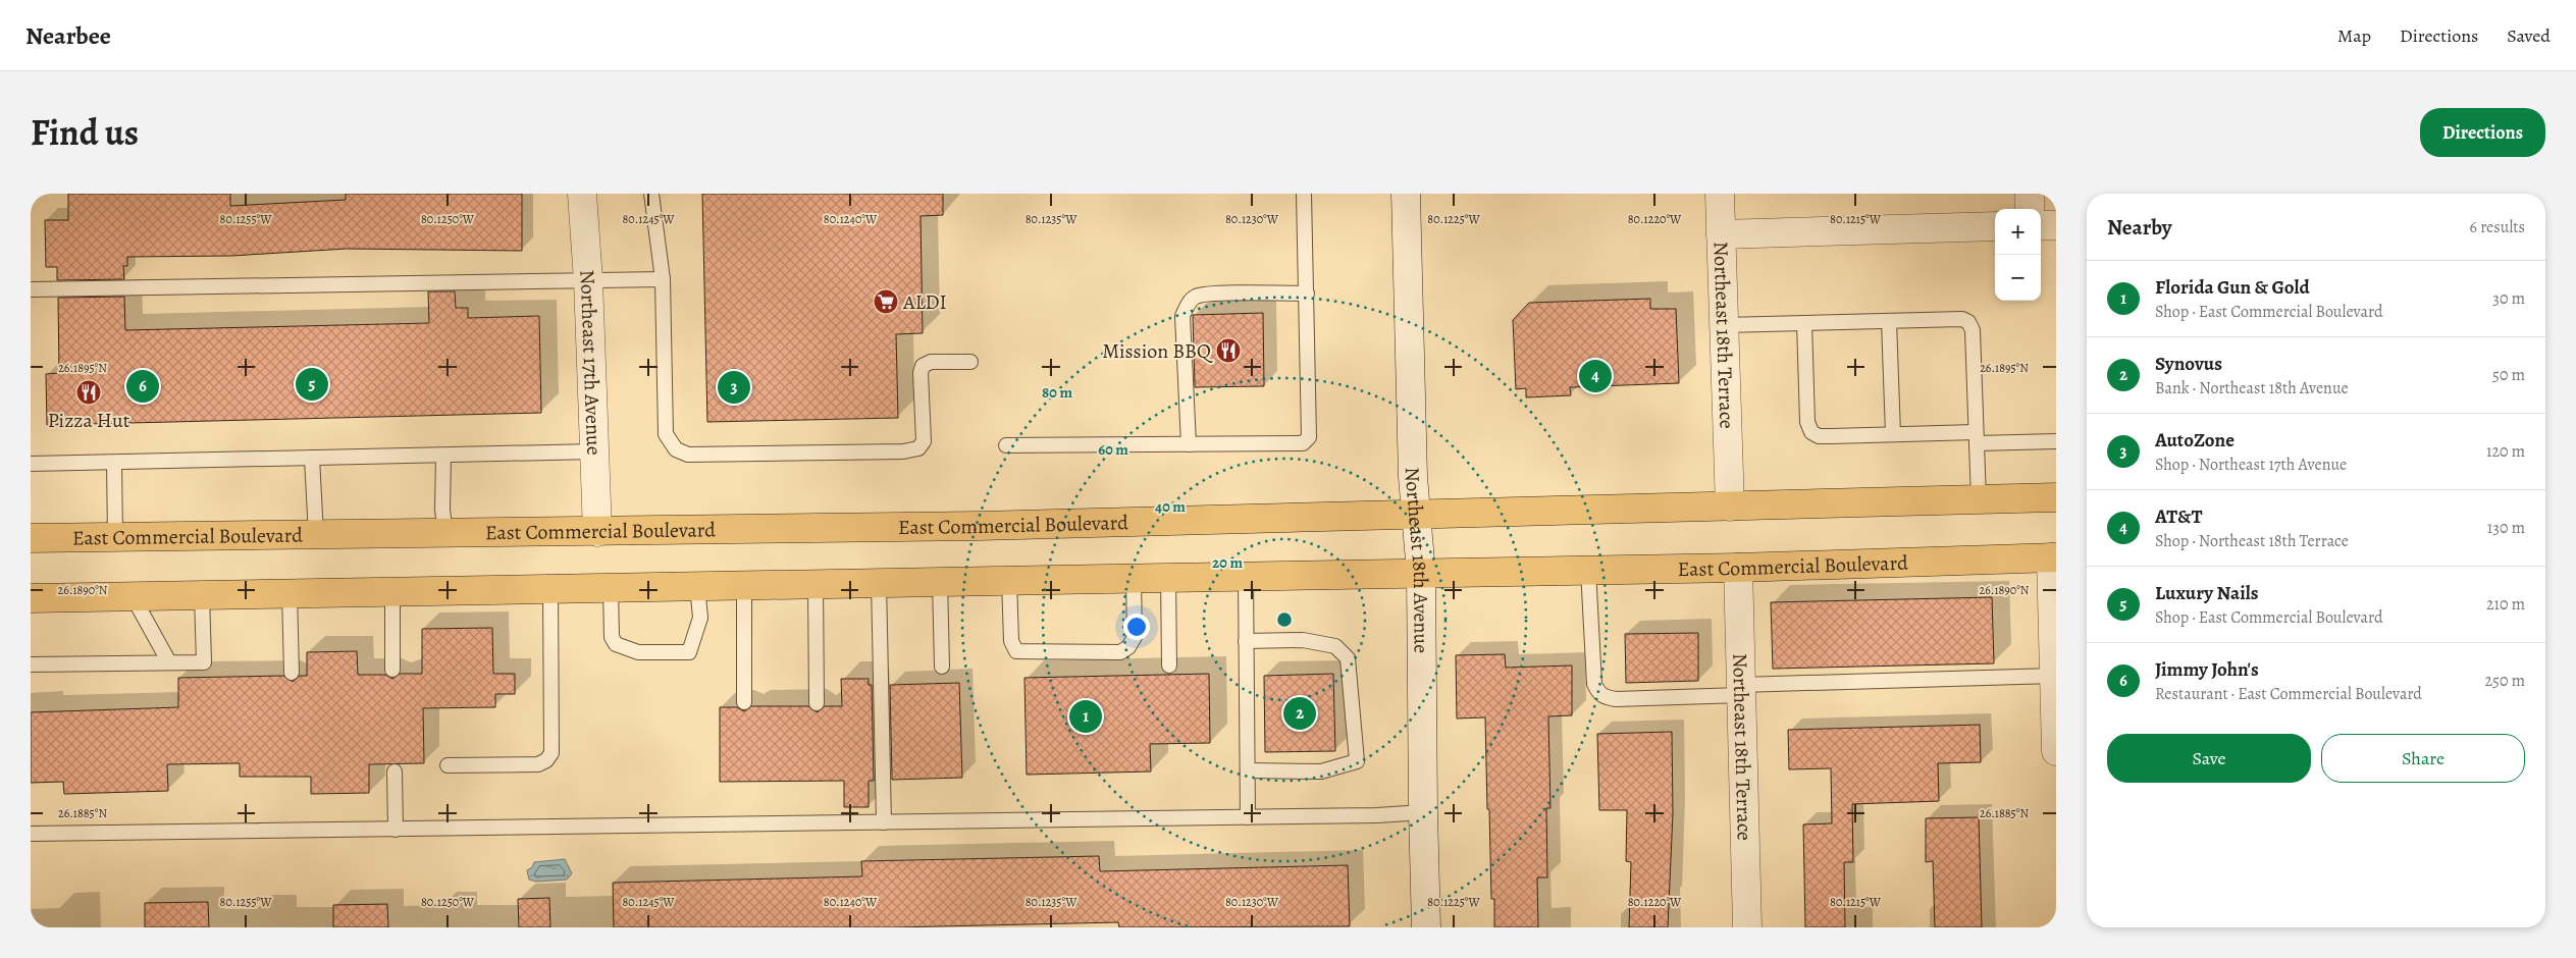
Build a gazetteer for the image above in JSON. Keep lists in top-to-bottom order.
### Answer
{
  "streets": {
    "main road": ["East Commercial Boulevard"],
    "street": ["Northeast 18th Terrace", "Northeast 17th Avenue", "Northeast 18th Avenue"]
  },
  "crossings": [
    ["Northeast 18th Terrace", "East Commercial Boulevard"],
    ["Northeast 17th Avenue", "East Commercial Boulevard"],
    ["East Commercial Boulevard", "Northeast 18th Avenue"]
  ],
  "places": {
    "supermarket": ["ALDI"],
    "restaurant": ["Mission BBQ", "Pizza Hut"]
  },
  "page": {
    "header": "Nearbee",
    "nav": ["Map", "Directions", "Saved"],
    "title": "Find us",
    "buttons": [
      "Directions",
      ["Save", "Share"]
    ],
    "heading": ["Nearby", "6 results"],
    "map_buttons": ["+", "−"],
    "list": [
      {
        "mark": "1",
        "name": "Florida Gun & Gold",
        "note": "Shop · East Commercial Boulevard",
        "value": "30 m"
      },
      {
        "mark": "2",
        "name": "Synovus",
        "note": "Bank · Northeast 18th Avenue",
        "value": "50 m"
      },
      {
        "mark": "3",
        "name": "AutoZone",
        "note": "Shop · Northeast 17th Avenue",
        "value": "120 m"
      },
      {
        "mark": "4",
        "name": "AT&T",
        "note": "Shop · Northeast 18th Terrace",
        "value": "130 m"
      },
      {
        "mark": "5",
        "name": "Luxury Nails",
        "note": "Shop · East Commercial Boulevard",
        "value": "210 m"
      },
      {
        "mark": "6",
        "name": "Jimmy John's",
        "note": "Restaurant · East Commercial Boulevard",
        "value": "250 m"
      }
    ],
    "pins": [
      "4",
      "5",
      "6",
      "3",
      "2",
      "1"
    ]
  },
  "coordinates": [
    "80.1255°W",
    "80.1250°W",
    "80.1245°W",
    "80.1240°W",
    "80.1235°W",
    "80.1230°W",
    "80.1225°W",
    "80.1220°W",
    "80.1215°W",
    "26.1895°N",
    "26.1890°N",
    "26.1885°N"
  ],
  "rings": [
    "80 m",
    "60 m",
    "40 m",
    "20 m"
  ]
}
